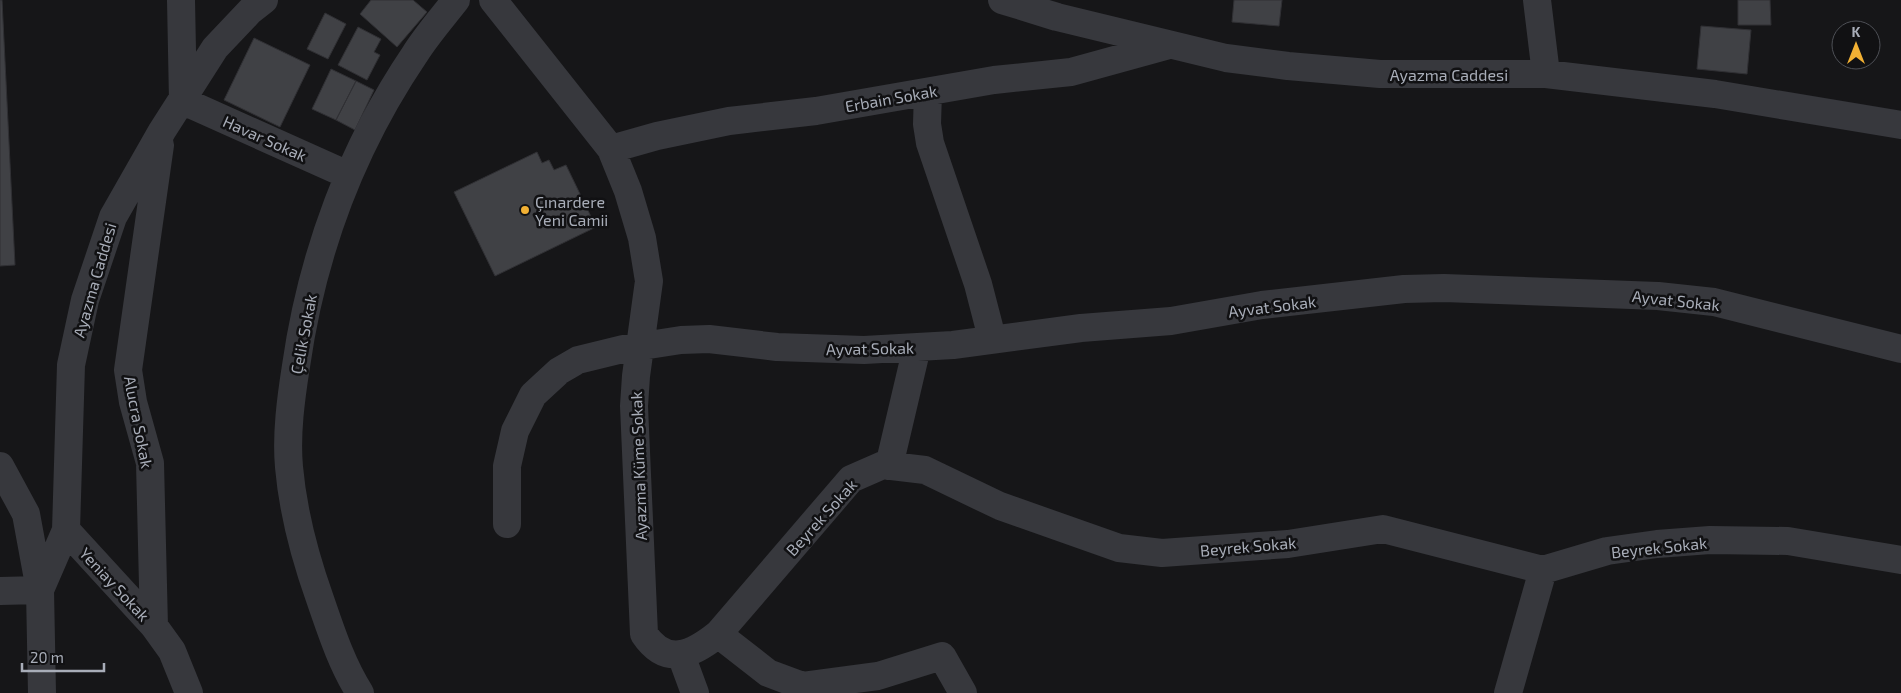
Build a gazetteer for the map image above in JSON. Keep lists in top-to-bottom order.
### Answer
{
  "streets": {
    "street": [
      "Ayazma Caddesi",
      "Erbain Sokak",
      "Havar Sokak",
      "Ayvat Sokak",
      "Çelik Sokak",
      "Alucra Sokak",
      "Ayazma Küme Sokak",
      "Beyrek Sokak",
      "Yeniay Sokak"
    ]
  },
  "crossings": [
    ["Ayazma Caddesi", "Erbain Sokak"],
    ["Ayazma Caddesi", "Havar Sokak"],
    ["Ayazma Caddesi", "Alucra Sokak"],
    ["Ayazma Caddesi", "Yeniay Sokak"],
    ["Erbain Sokak", "Ayazma Küme Sokak"],
    ["Havar Sokak", "Çelik Sokak"],
    ["Ayvat Sokak", "Ayazma Küme Sokak"],
    ["Alucra Sokak", "Yeniay Sokak"],
    ["Ayazma Küme Sokak", "Beyrek Sokak"]
  ],
  "places": ["Çınardere Yeni Camii"],
  "scale_bar": "20 m",
  "north": "top"
}
